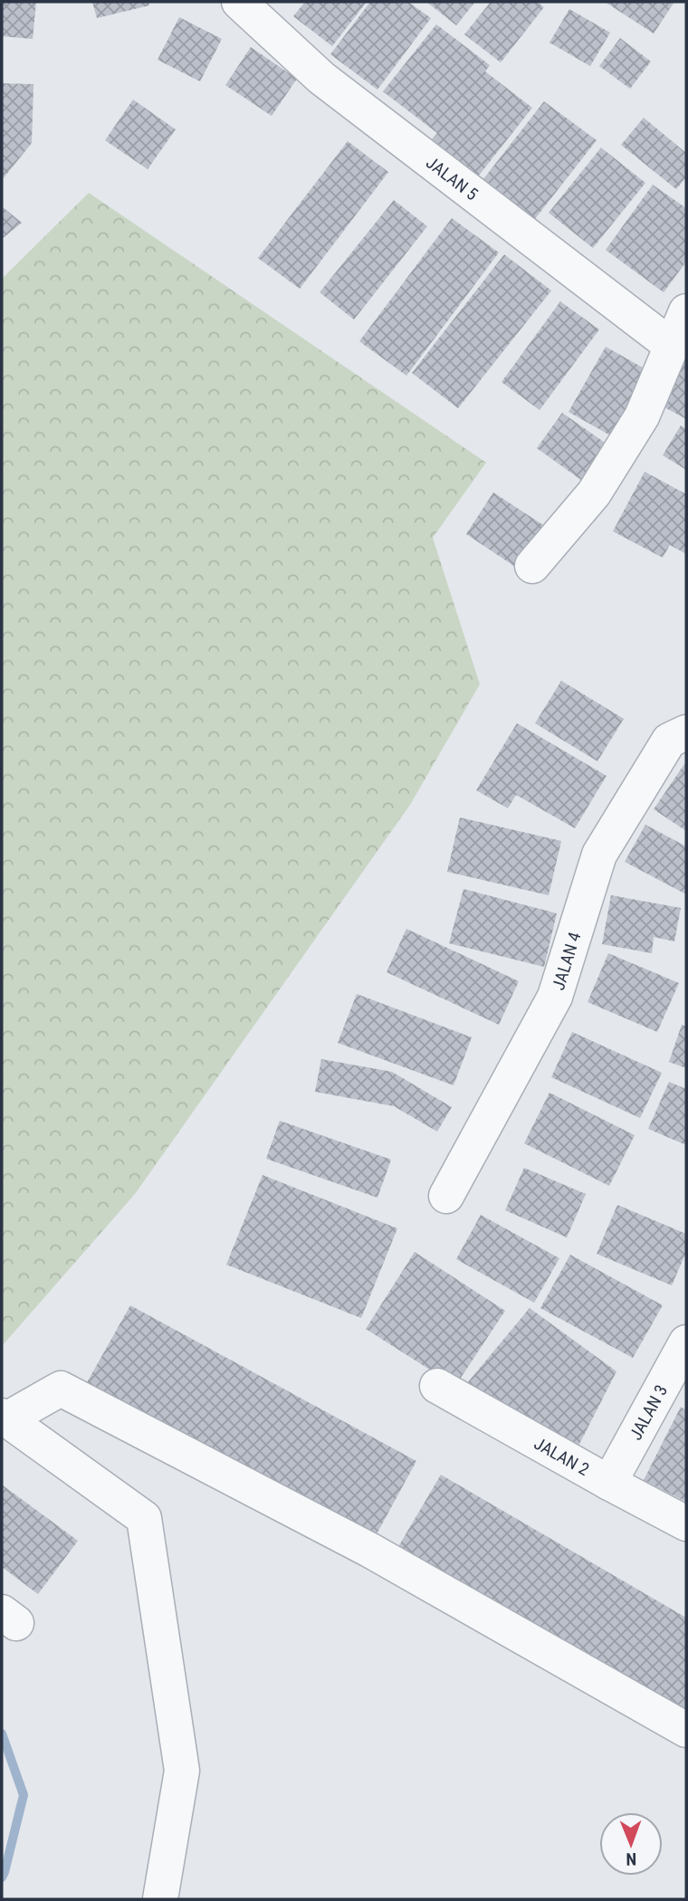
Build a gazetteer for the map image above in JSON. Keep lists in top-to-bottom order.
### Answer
{
  "streets": {
    "street": [
      "JALAN 5",
      "JALAN 4",
      "JALAN 3",
      "JALAN 2"
    ]
  },
  "crossings": [
    ["JALAN 3", "JALAN 2"]
  ],
  "north": "bottom"
}
